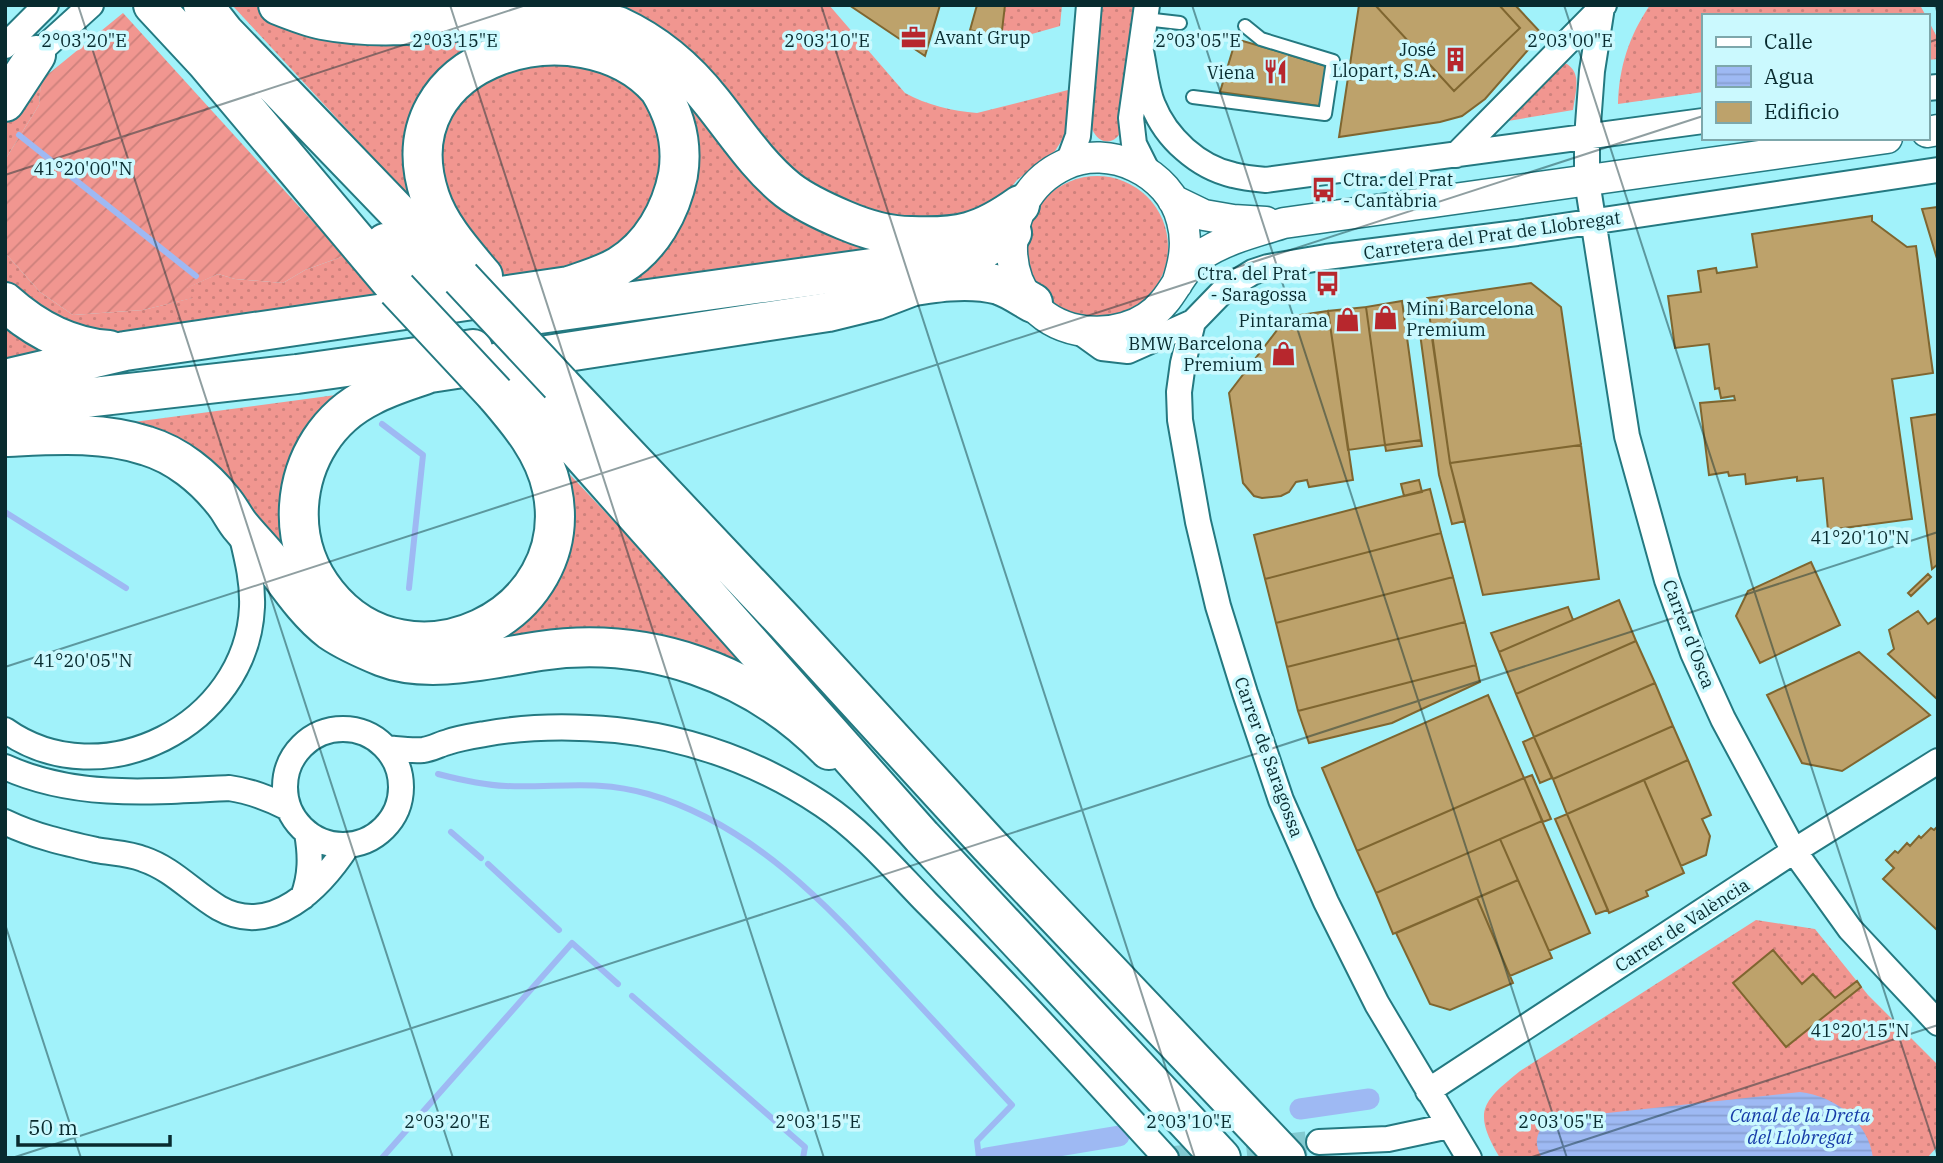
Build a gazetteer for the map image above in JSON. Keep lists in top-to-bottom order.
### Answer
{
  "streets": {
    "street": [
      "Carretera del Prat de Llobregat",
      "Carrer d'Osca",
      "Carrer de Saragossa",
      "Carrer de València"
    ]
  },
  "crossings": [
    ["Carretera del Prat de Llobregat", "Carrer d'Osca"],
    ["Carretera del Prat de Llobregat", "Carrer de Saragossa"],
    ["Carrer d'Osca", "Carrer de València"],
    ["Carrer de Saragossa", "Carrer de València"]
  ],
  "water": ["Canal de la Dreta del Llobregat"],
  "places": {
    "office": ["Avant Grup"],
    "building": ["José Llopart, S.A."],
    "restaurant": ["Viena"],
    "bus stop": ["Ctra. del Prat - Cantàbria", "Ctra. del Prat - Saragossa"],
    "shop": ["Mini Barcelona Premium", "Pintarama", "BMW Barcelona Premium"]
  },
  "legend": ["Calle", "Agua", "Edificio"],
  "scale_bar": "50 m",
  "coordinates": [
    "2°03'20\"E",
    "2°03'15\"E",
    "2°03'10\"E",
    "2°03'05\"E",
    "2°03'00\"E",
    "41°20'00\"N",
    "41°20'10\"N",
    "41°20'05\"N",
    "41°20'15\"N"
  ]
}
